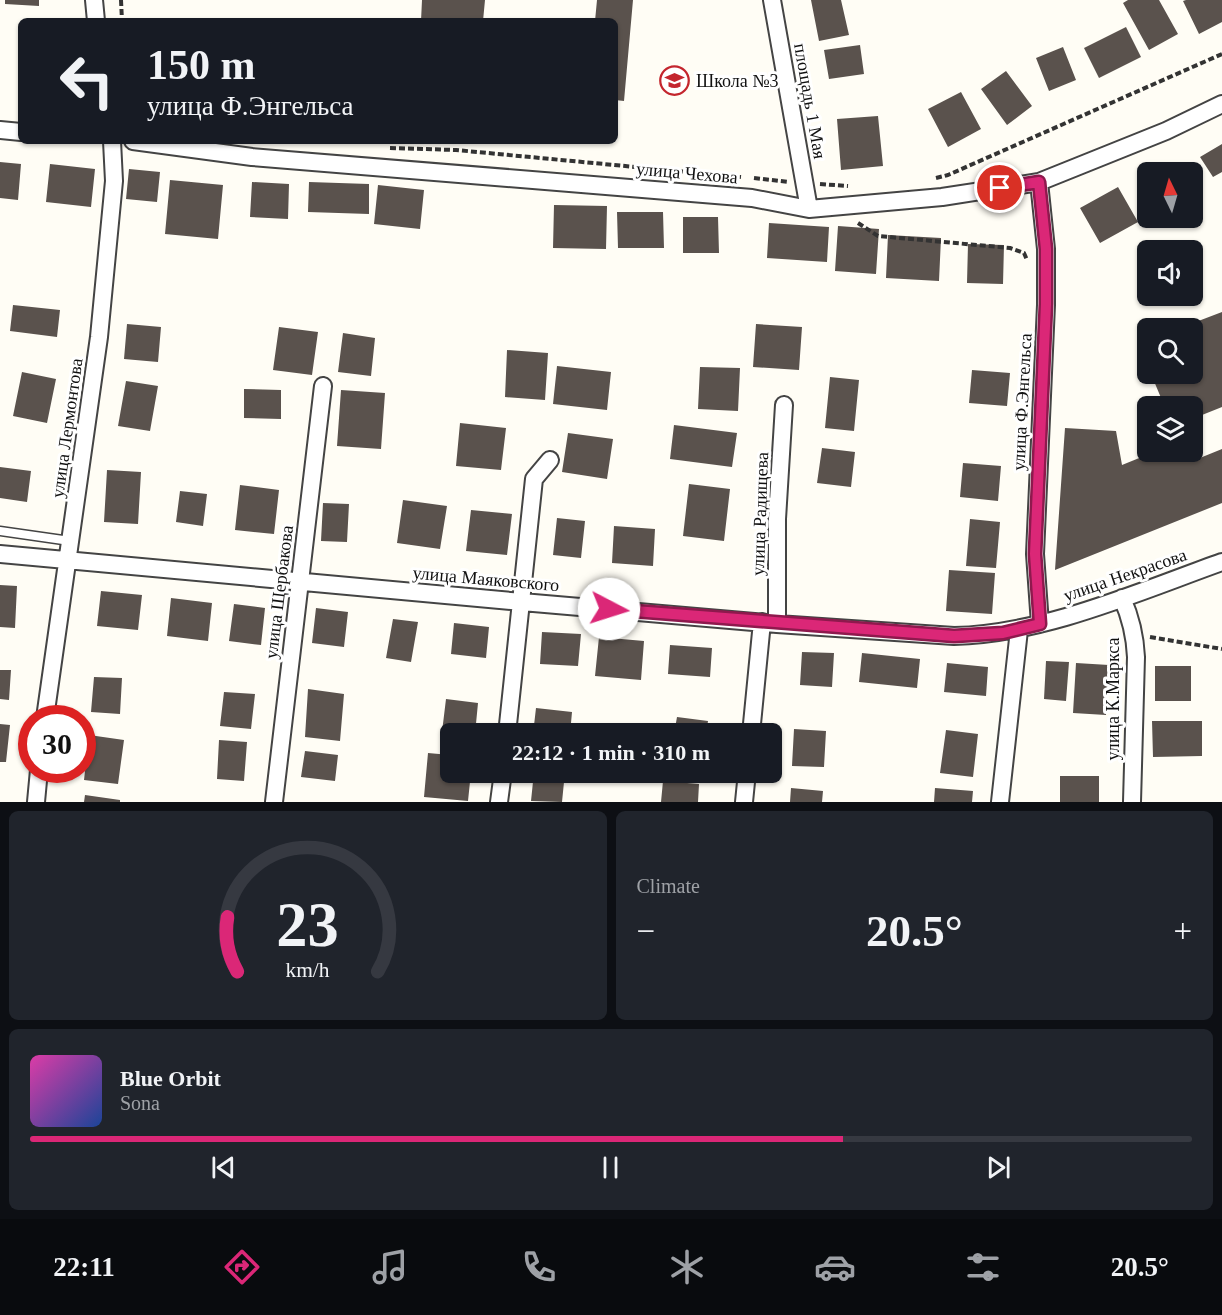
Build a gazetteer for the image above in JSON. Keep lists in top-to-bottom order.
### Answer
{
  "streets": {
    "street": [
      "площадь 1 Мая",
      "улица Чехова",
      "улица Ф.Энгельса",
      "улица Лермонтова",
      "улица Радищева",
      "улица Некрасова",
      "улица Маяковского",
      "улица Щербакова",
      "улица К.Маркса"
    ]
  },
  "crossings": [
    ["площадь 1 Мая", "улица Чехова"],
    ["улица Чехова", "улица Ф.Энгельса"],
    ["улица Ф.Энгельса", "улица Некрасова"],
    ["улица Ф.Энгельса", "улица Маяковского"],
    ["улица Лермонтова", "улица Маяковского"],
    ["улица Радищева", "улица Маяковского"],
    ["улица Некрасова", "улица Маяковского"],
    ["улица Некрасова", "улица К.Маркса"],
    ["улица Маяковского", "улица Щербакова"]
  ],
  "places": {
    "school or university": ["Школа №3"]
  },
  "north": "top",
  "page": {
    "turn": ["150 m", "улица Ф.Энгельса"],
    "limit": "30",
    "trip": "22:12 · 1 min · 310 m",
    "tile": "Climate",
    "heat": ["−", "20.5°", "+"],
    "song": ["Blue Orbit", "Sona"],
    "tabs": ["22:11", "20.5°"],
    "gauge": ["23", "km/h"]
  }
}
